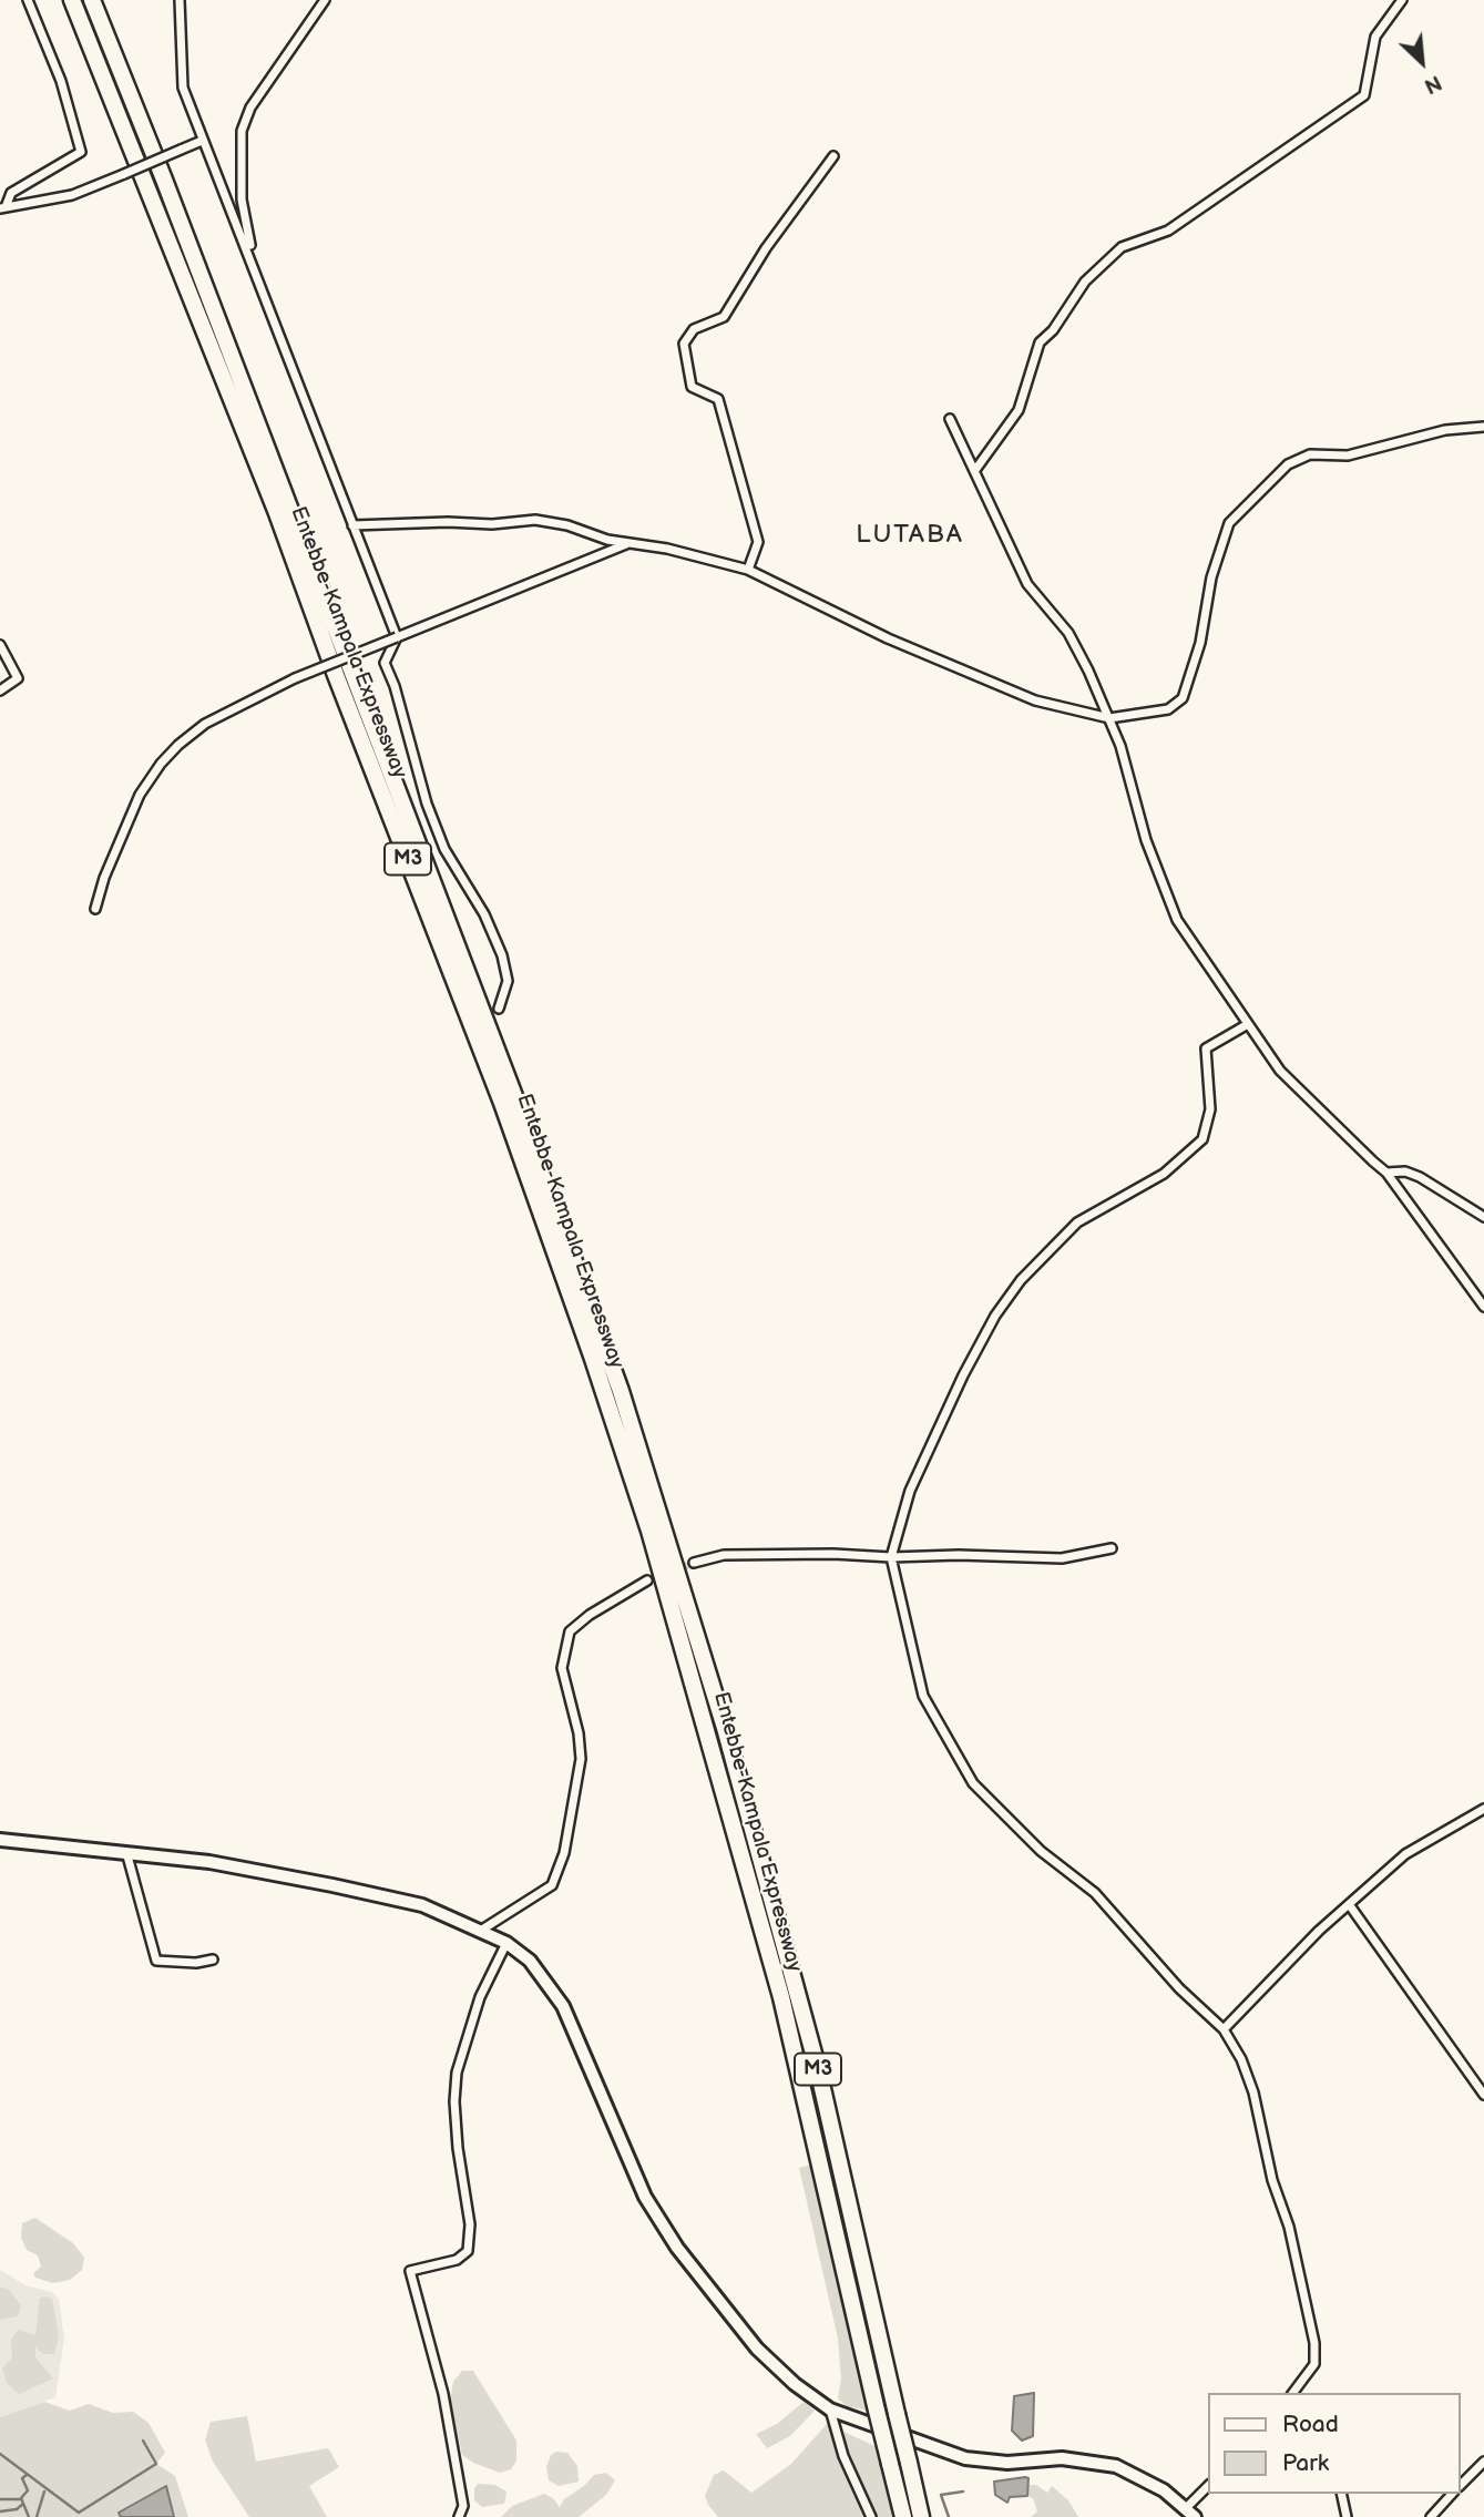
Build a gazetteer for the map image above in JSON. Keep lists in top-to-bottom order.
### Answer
{
  "streets": {
    "highway": ["Entebbe-Kampala Expressway", "M3"]
  },
  "districts": ["LUTABA"],
  "legend": ["Road", "Park"],
  "north": "bottom right"
}
